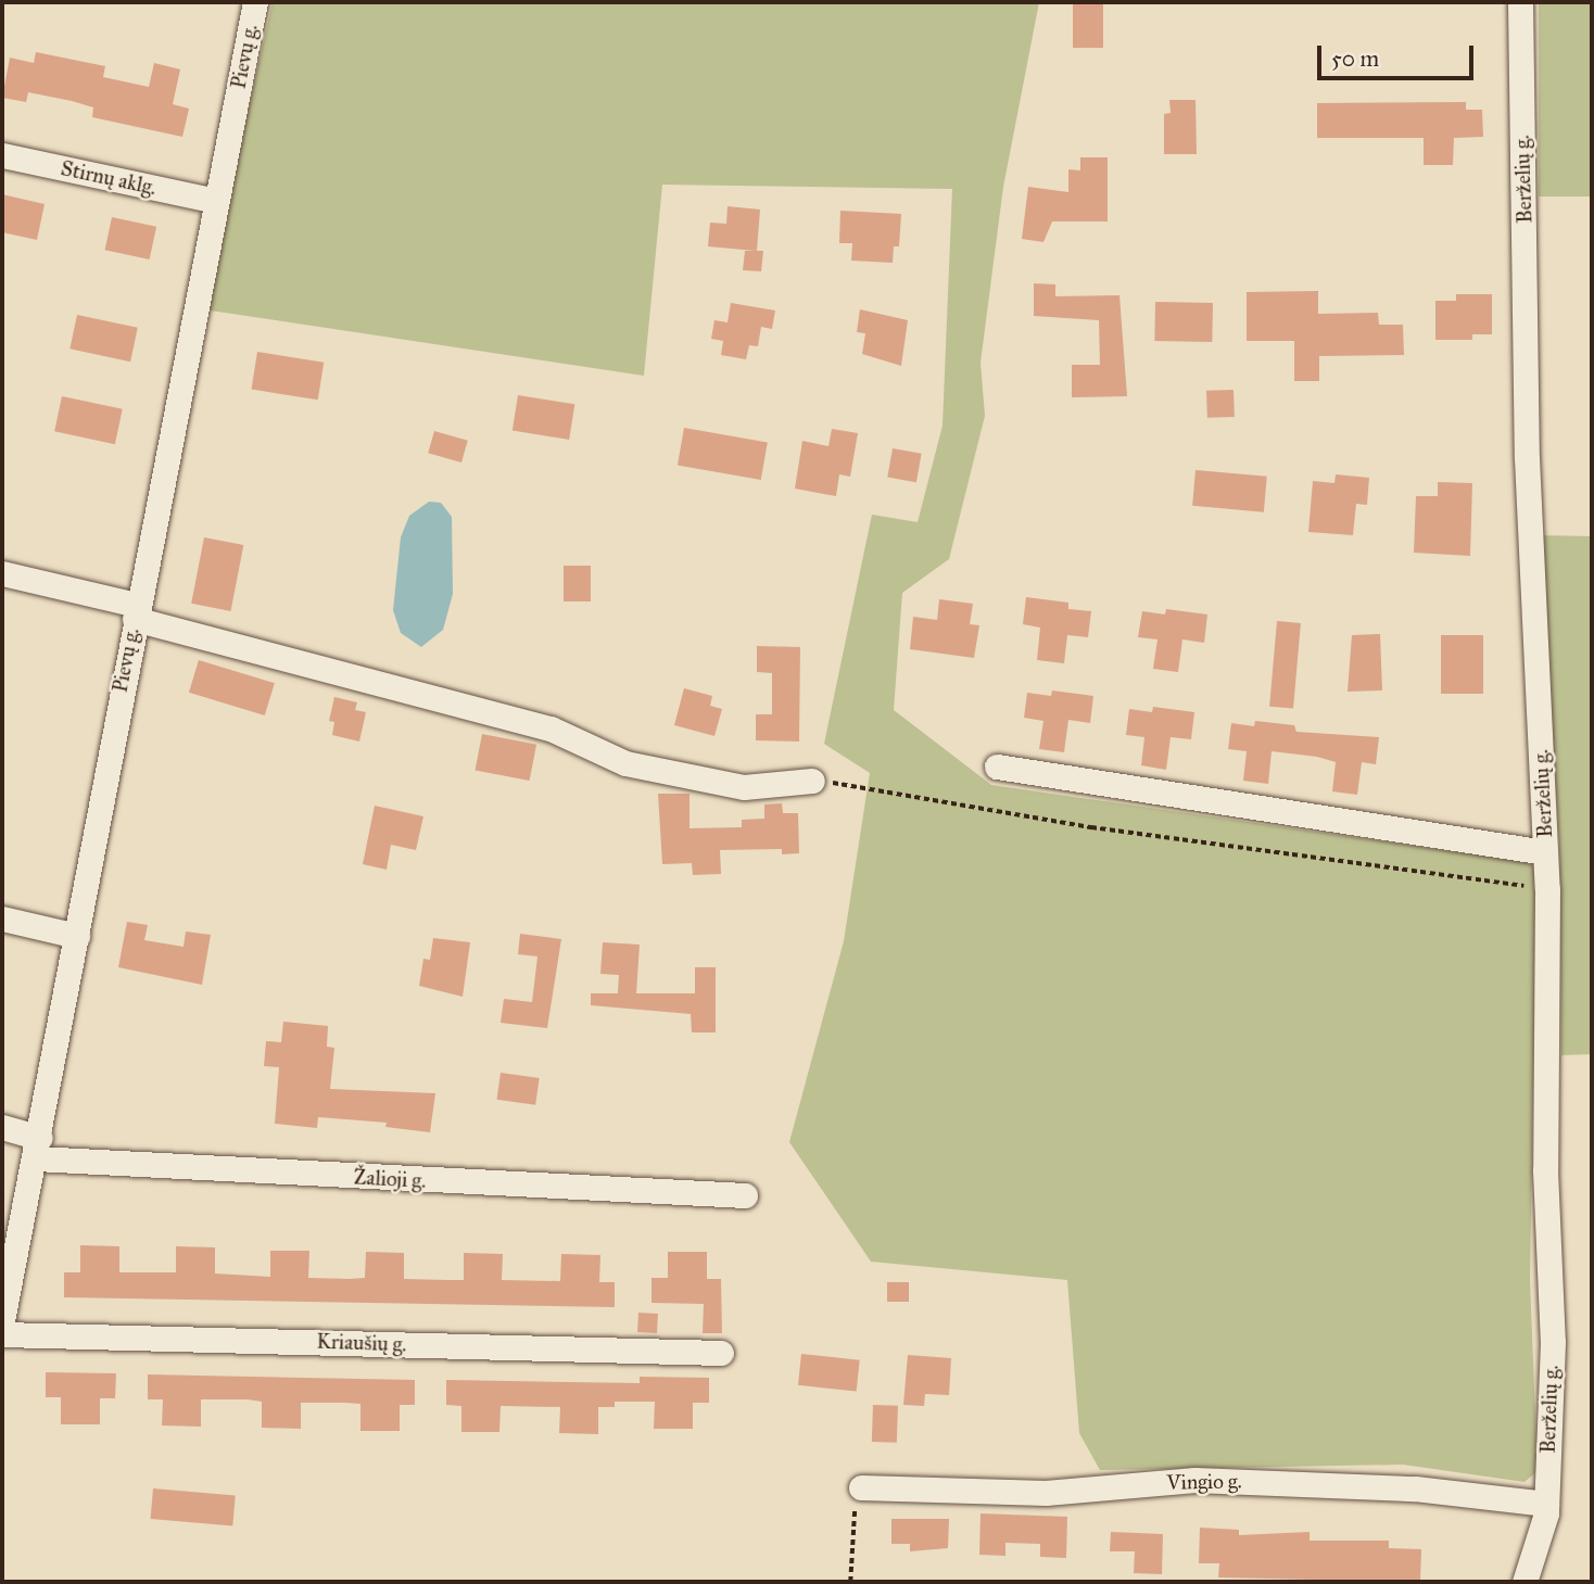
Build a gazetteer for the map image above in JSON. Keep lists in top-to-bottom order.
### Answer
{
  "streets": {
    "street": [
      "Pievų g.",
      "Stirnų aklg.",
      "Berželių g.",
      "Žalioji g.",
      "Kriaušių g.",
      "Vingio g."
    ]
  },
  "crossings": [
    ["Pievų g.", "Stirnų aklg."],
    ["Pievų g.", "Žalioji g."],
    ["Berželių g.", "Vingio g."]
  ],
  "scale_bar": "50 m"
}
